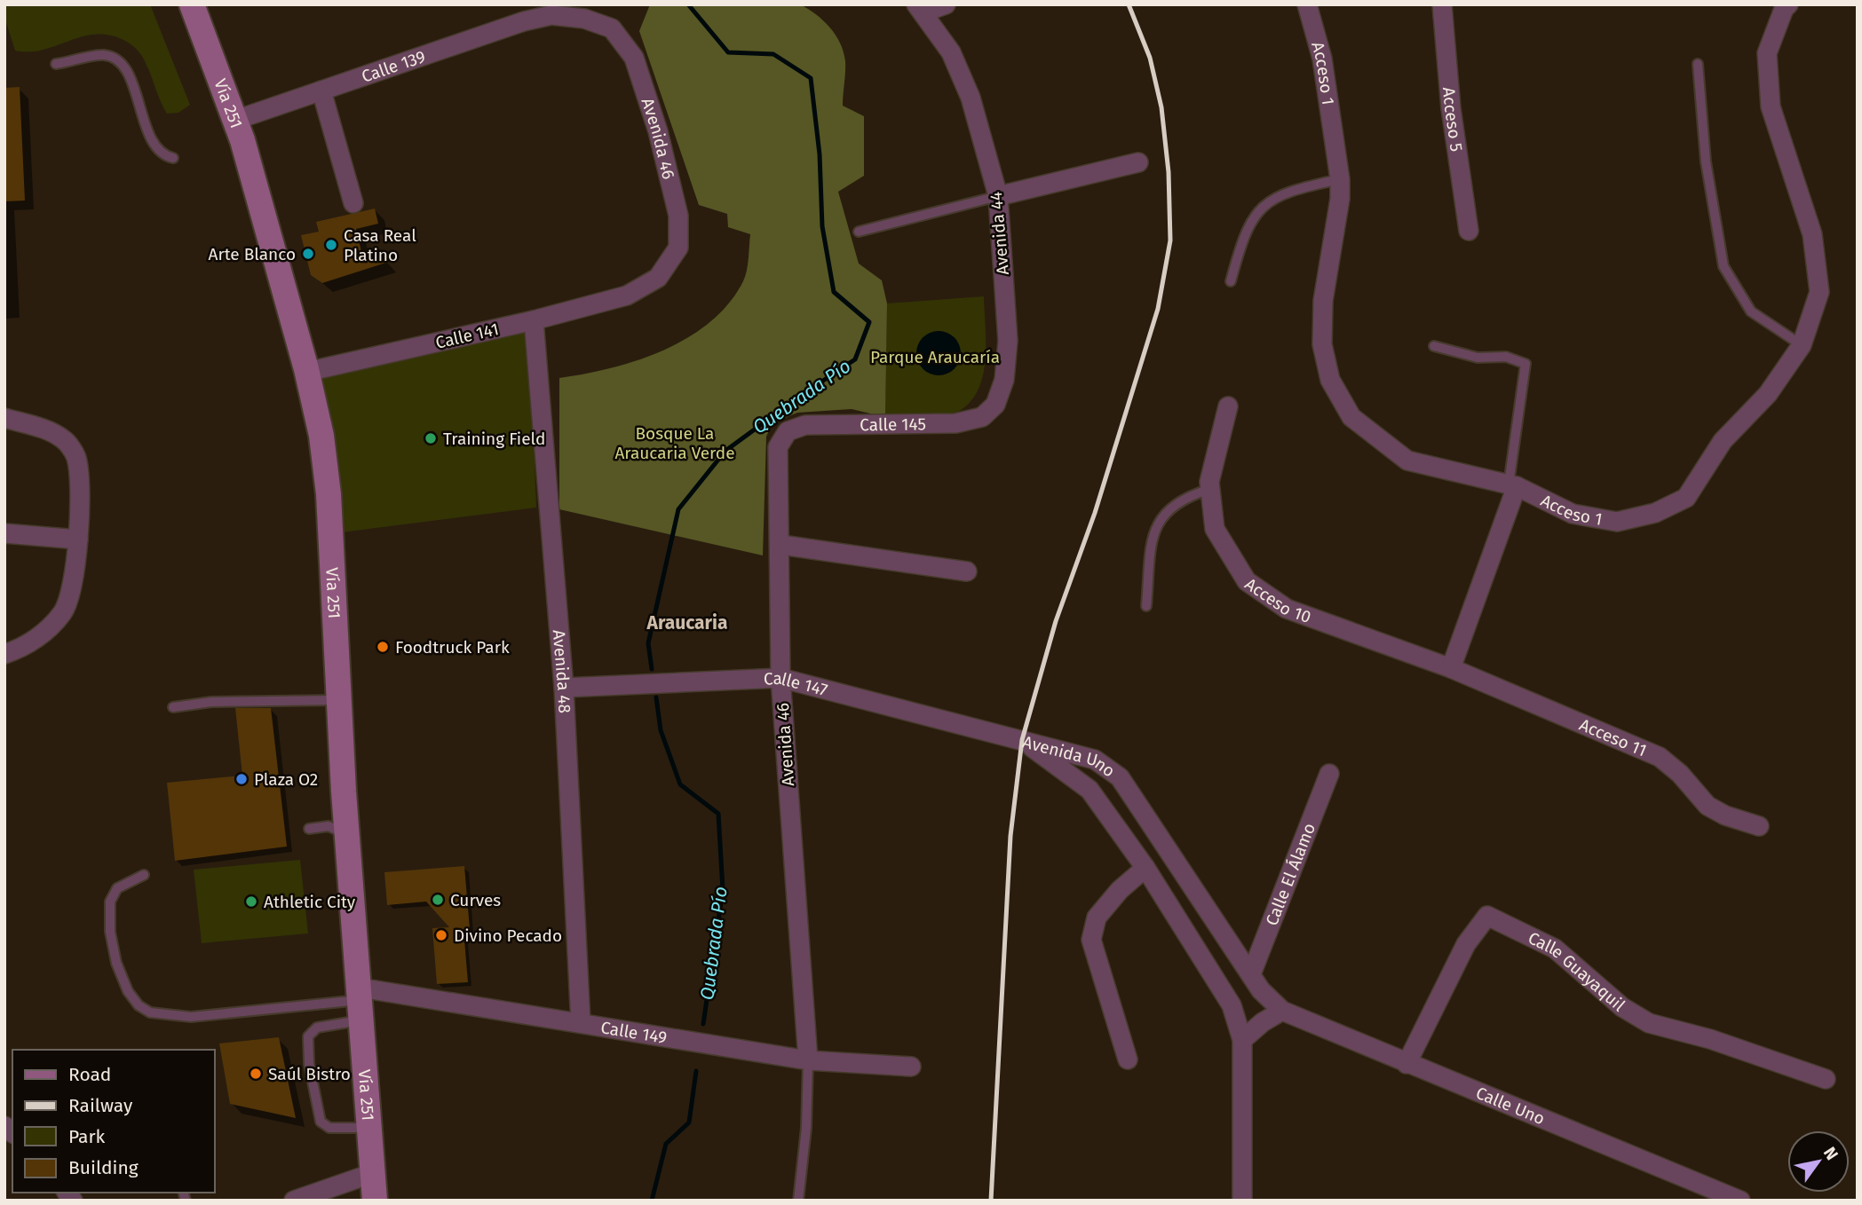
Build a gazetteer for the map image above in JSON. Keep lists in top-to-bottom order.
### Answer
{
  "streets": {
    "main road": ["Vía 251"],
    "street": [
      "Calle 139",
      "Acceso 1",
      "Acceso 5",
      "Avenida 46",
      "Avenida 44",
      "Calle 141",
      "Calle 145",
      "Acceso 10",
      "Avenida 48",
      "Calle 147",
      "Acceso 11",
      "Avenida Uno",
      "Calle El Álamo",
      "Calle Guayaquil",
      "Calle 149",
      "Calle Uno"
    ]
  },
  "crossings": [
    ["Calle 139", "Vía 251"],
    ["Calle 139", "Avenida 46"],
    ["Vía 251", "Calle 141"],
    ["Vía 251", "Calle 149"],
    ["Avenida 46", "Calle 141"],
    ["Avenida 46", "Calle 145"],
    ["Avenida 46", "Calle 147"],
    ["Avenida 46", "Calle 149"],
    ["Avenida 44", "Calle 145"],
    ["Calle 141", "Avenida 48"],
    ["Acceso 10", "Acceso 11"],
    ["Avenida 48", "Calle 147"],
    ["Avenida 48", "Calle 149"],
    ["Calle 147", "Avenida Uno"],
    ["Avenida Uno", "Calle El Álamo"],
    ["Avenida Uno", "Calle Uno"],
    ["Calle Guayaquil", "Calle Uno"]
  ],
  "districts": ["Araucaria"],
  "water": ["Quebrada Pío"],
  "parks": ["Parque Araucaría", "Bosque La Araucaria Verde"],
  "places": [
    "Casa Real Platino",
    "Arte Blanco",
    "Training Field",
    "Foodtruck Park",
    "Plaza O2",
    "Curves",
    "Athletic City",
    "Divino Pecado",
    "Saúl Bistro"
  ],
  "legend": [
    "Road",
    "Railway",
    "Park",
    "Building"
  ],
  "north": "top right"
}
